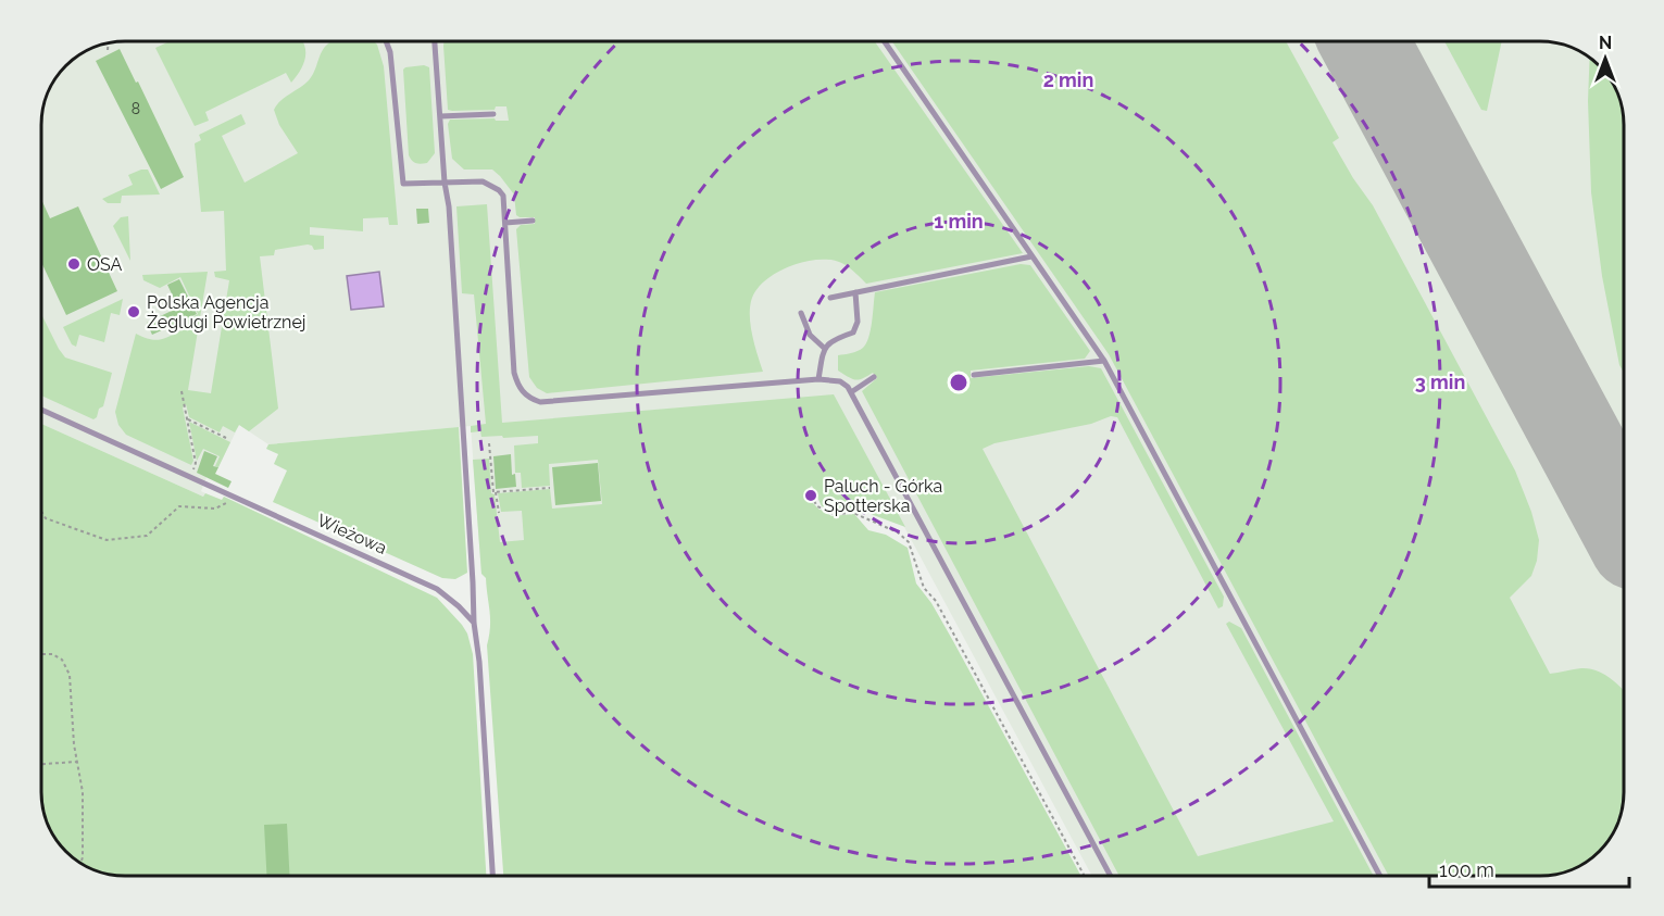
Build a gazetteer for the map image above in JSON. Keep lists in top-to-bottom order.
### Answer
{
  "streets": {
    "lane": ["Wieżowa"]
  },
  "places": ["OSA", "Polska Agencja Żeglugi Powietrznej", "Paluch - Górka Spotterska"],
  "house_numbers": ["8"],
  "scale_bar": "100 m",
  "north": "top",
  "rings": ["2 min", "1 min", "3 min"]
}
